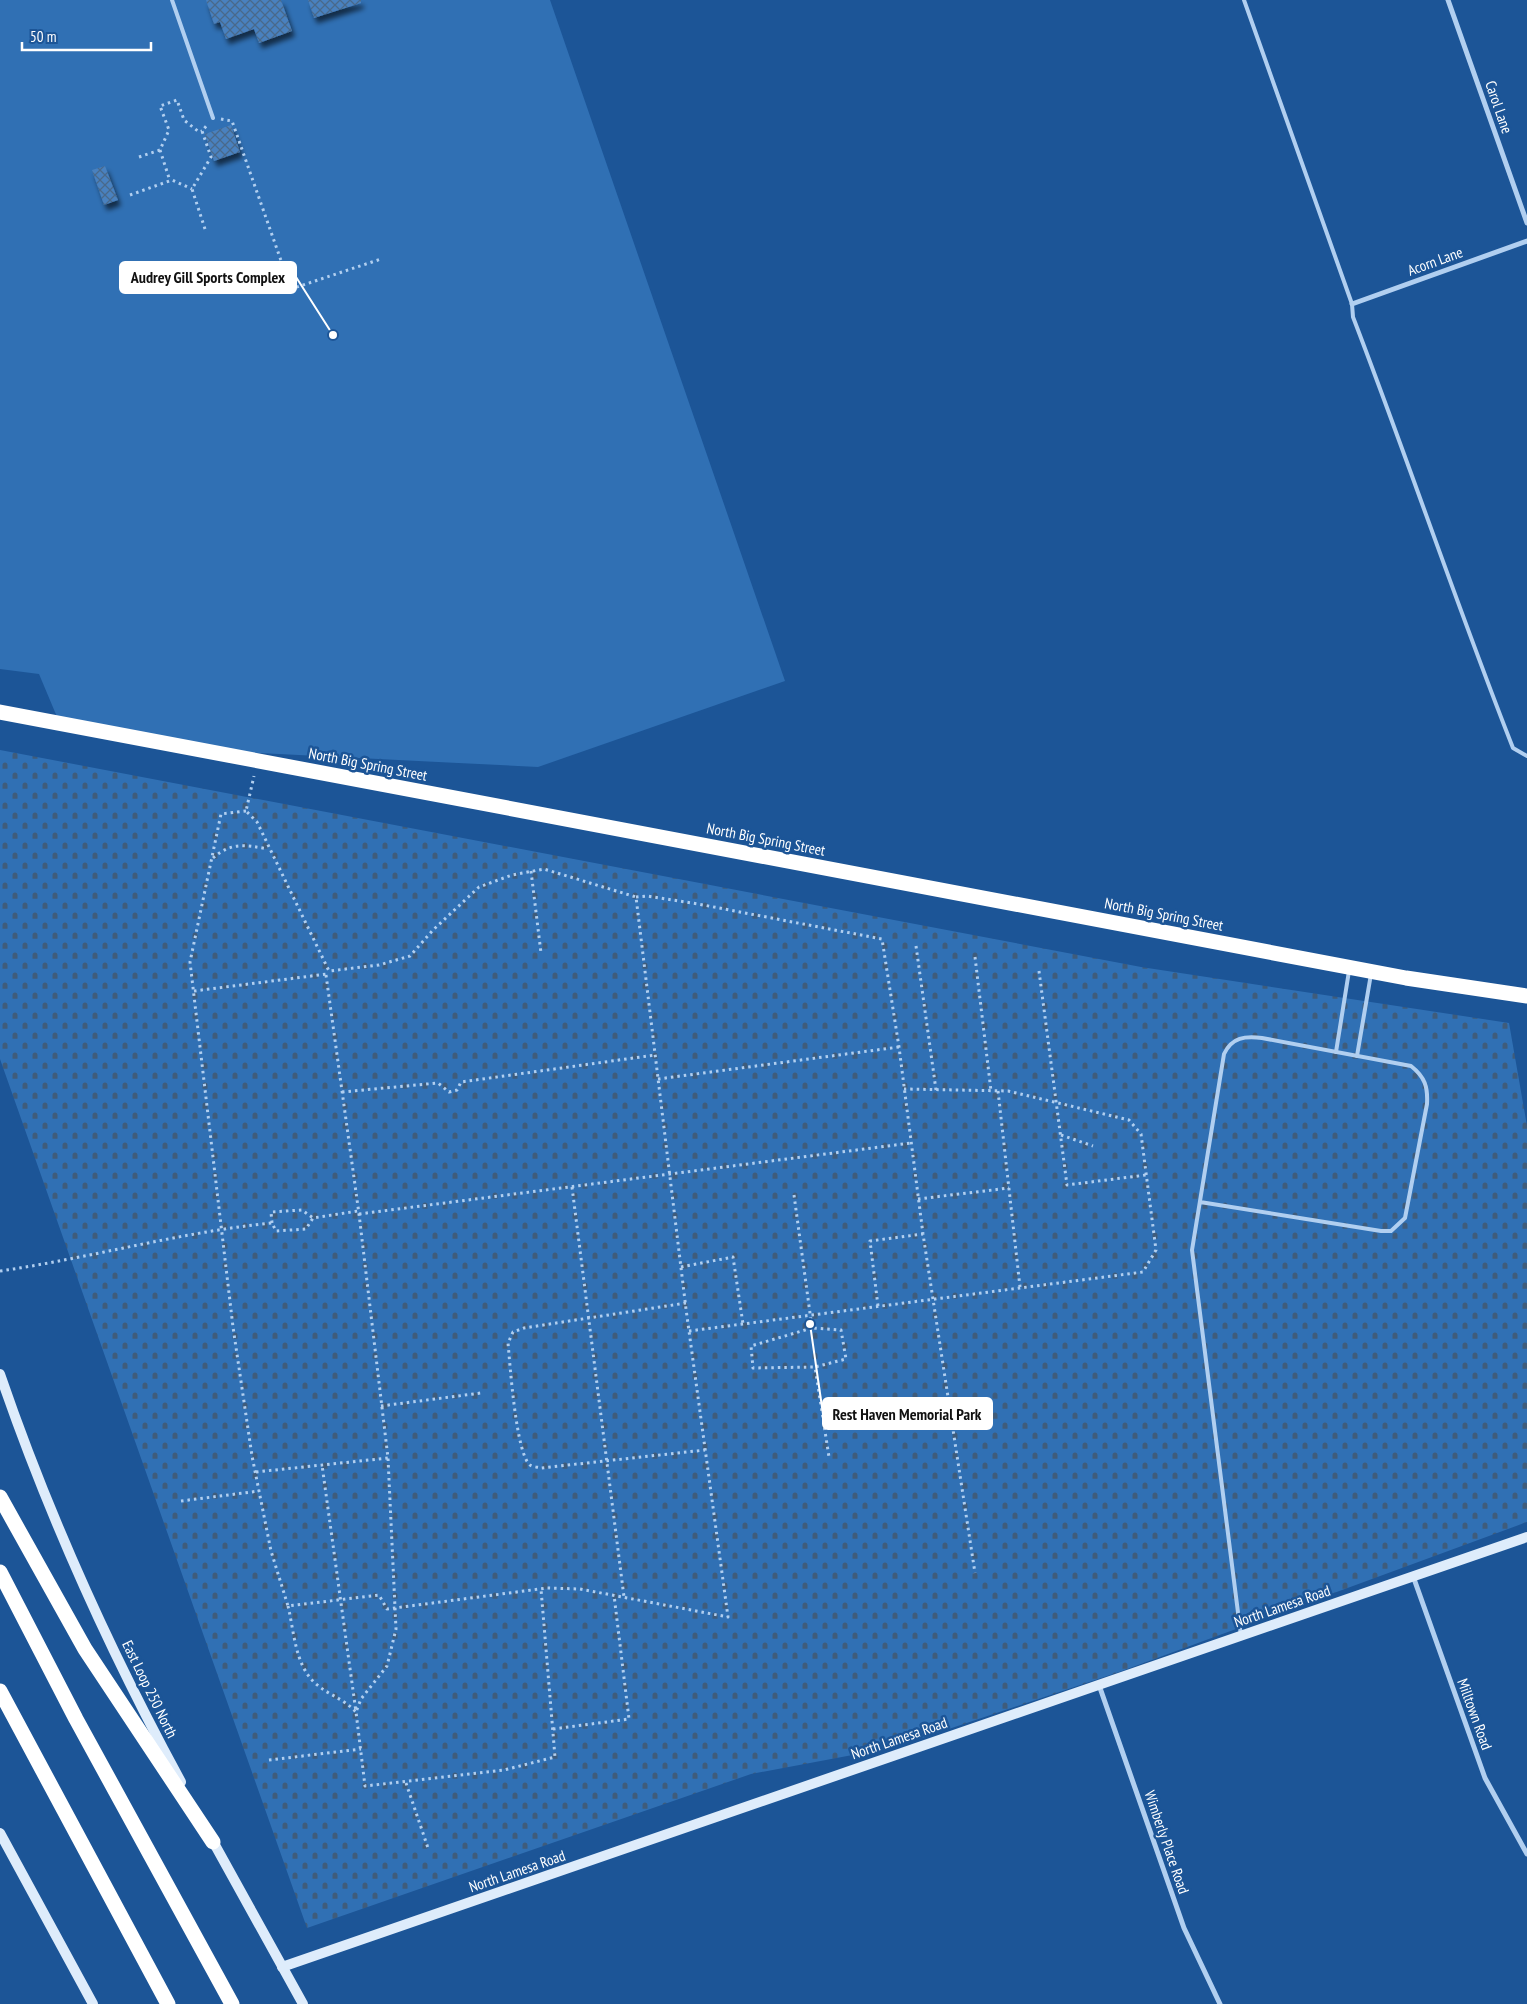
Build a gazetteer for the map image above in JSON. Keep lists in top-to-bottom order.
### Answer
{
  "streets": {
    "highway": ["North Big Spring Street"],
    "street": [
      "Carol Lane",
      "Acorn Lane",
      "North Lamesa Road",
      "East Loop 250 North",
      "Milltown Road",
      "Wimberly Place Road"
    ]
  },
  "crossings": [
    ["North Lamesa Road", "East Loop 250 North"],
    ["North Lamesa Road", "Milltown Road"],
    ["North Lamesa Road", "Wimberly Place Road"]
  ],
  "places": ["Audrey Gill Sports Complex", "Rest Haven Memorial Park"],
  "scale_bar": "50 m"
}
